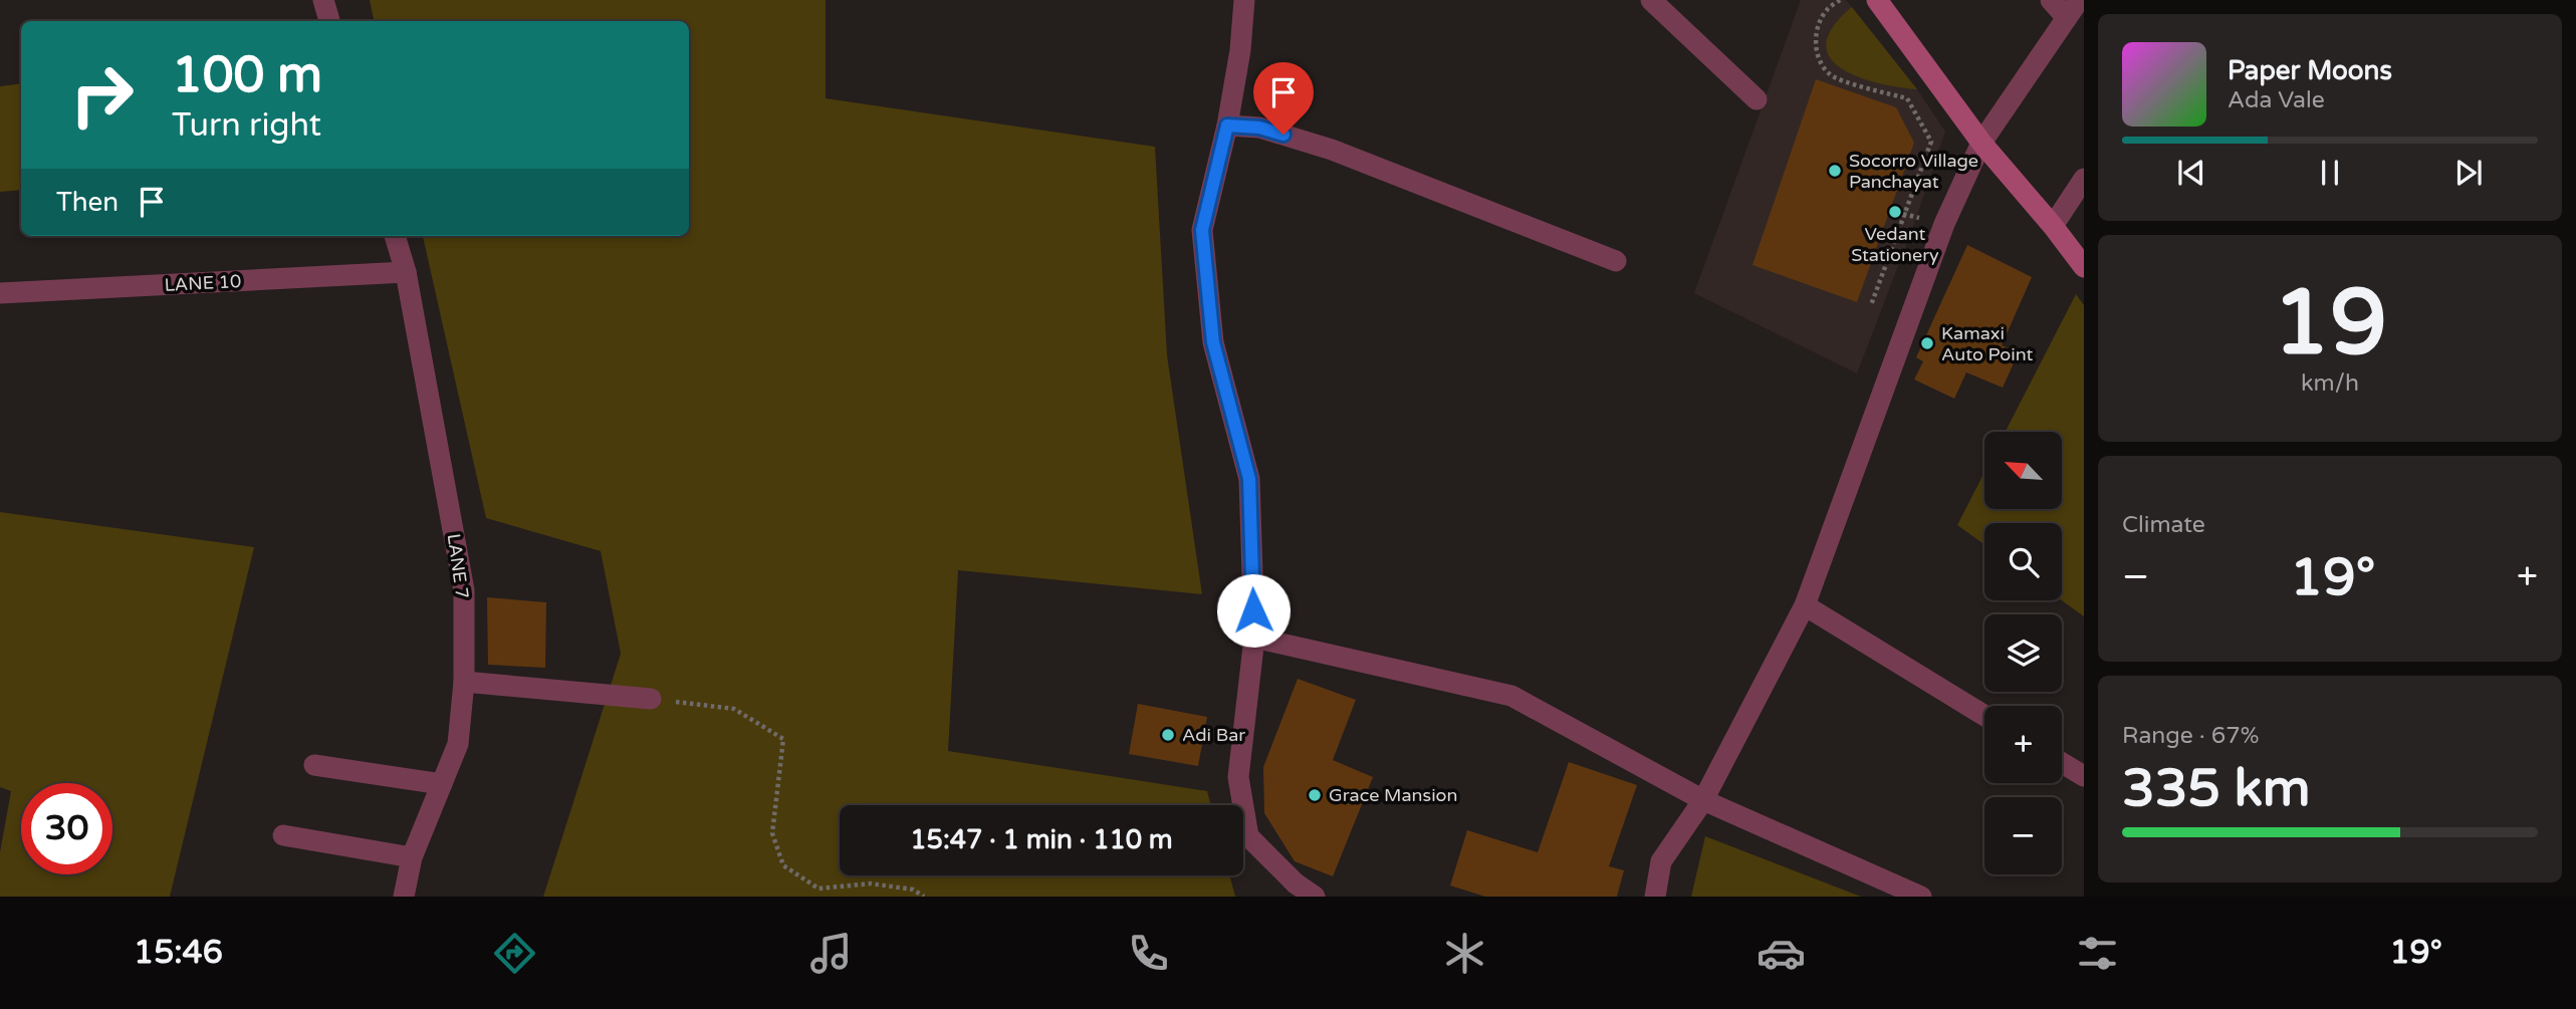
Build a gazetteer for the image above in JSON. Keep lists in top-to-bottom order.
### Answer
{
  "streets": {
    "street": ["LANE 10", "LANE 7"]
  },
  "crossings": [
    ["LANE 10", "LANE 7"]
  ],
  "places": [
    "Socorro Village Panchayat",
    "Vedant Stationery",
    "Kamaxi Auto Point",
    "Adi Bar",
    "Grace Mansion"
  ],
  "north": "top left",
  "page": {
    "turn": ["100 m", "Turn right"],
    "song": ["Paper Moons", "Ada Vale"],
    "then": "Then",
    "tile": [
      ["19", "km/h"],
      "Climate",
      ["Range · 67%", "335 km"]
    ],
    "map_buttons": ["+", "−"],
    "heat": ["−", "19°", "+"],
    "limit": "30",
    "trip": "15:47 · 1 min · 110 m",
    "tabs": ["15:46", "19°"]
  }
}
